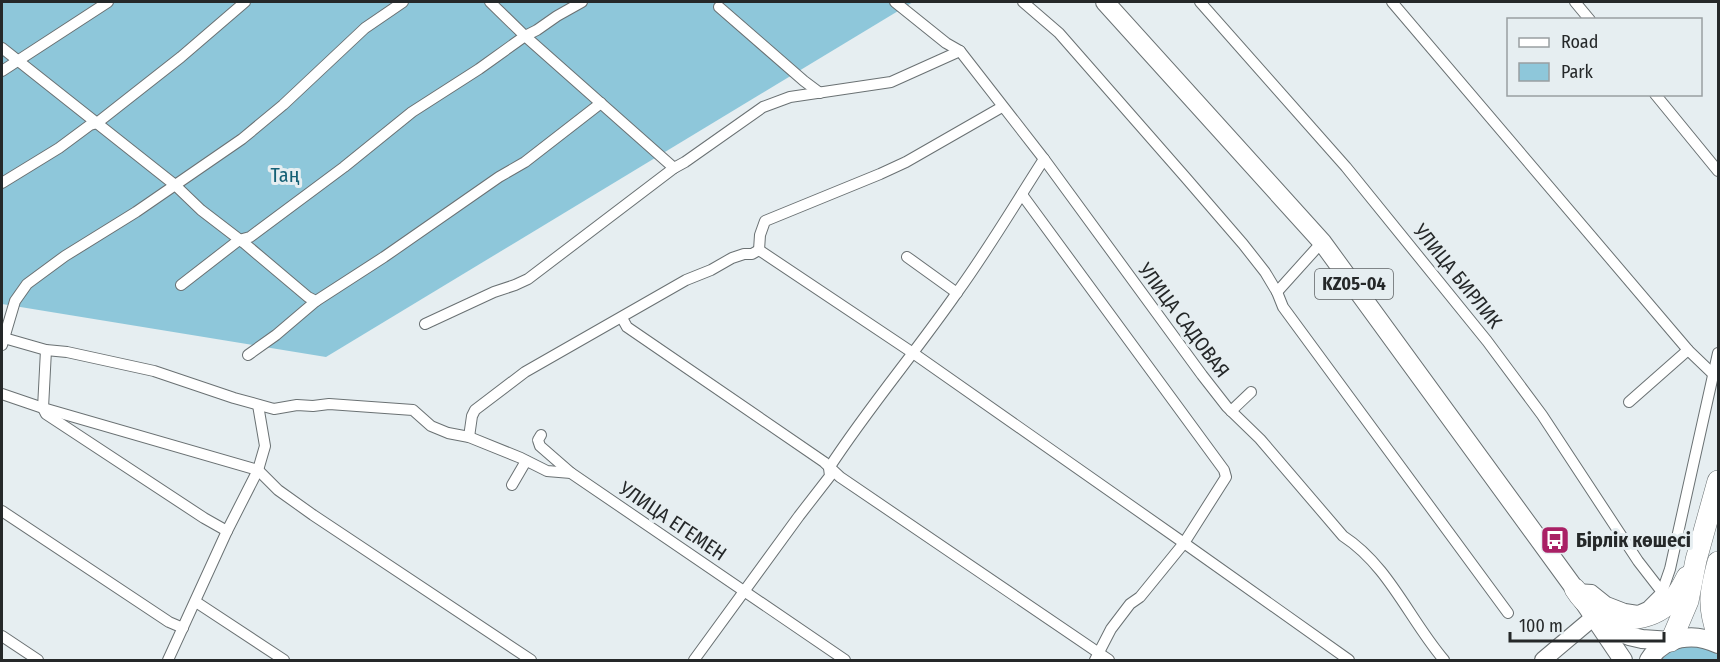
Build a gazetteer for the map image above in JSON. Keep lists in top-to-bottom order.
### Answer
{
  "streets": {
    "main road": ["KZ05-04"],
    "street": ["УЛИЦА БИРЛИК", "УЛИЦА САДОВАЯ", "УЛИЦА ЕГЕМЕН"]
  },
  "parks": ["Таң"],
  "places": {
    "bus stop": ["Бірлік көшесі"]
  },
  "legend": ["Road", "Park"],
  "scale_bar": "100 m"
}
